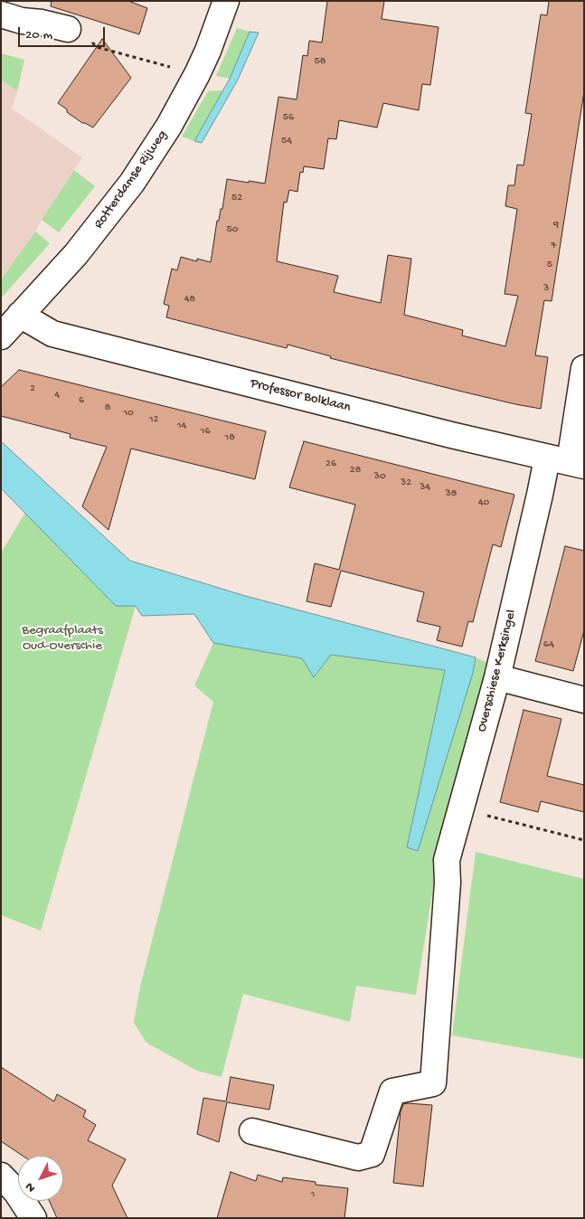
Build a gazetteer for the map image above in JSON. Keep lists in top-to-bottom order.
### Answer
{
  "streets": {
    "street": ["Rotterdamse Rijweg", "Professor Bolklaan", "Overschiese Kerksingel"]
  },
  "crossings": [
    ["Rotterdamse Rijweg", "Professor Bolklaan"],
    ["Professor Bolklaan", "Overschiese Kerksingel"]
  ],
  "parks": ["Begraafplaats Oud-Overschie"],
  "house_numbers": [
    "58",
    "56",
    "54",
    "52",
    "9",
    "50",
    "7",
    "5",
    "3",
    "48",
    "2",
    "4",
    "6",
    "8",
    "10",
    "12",
    "14",
    "16",
    "18",
    "26",
    "28",
    "30",
    "32",
    "34",
    "38",
    "40",
    "64",
    "1"
  ],
  "scale_bar": "20 m",
  "north": "bottom left"
}
